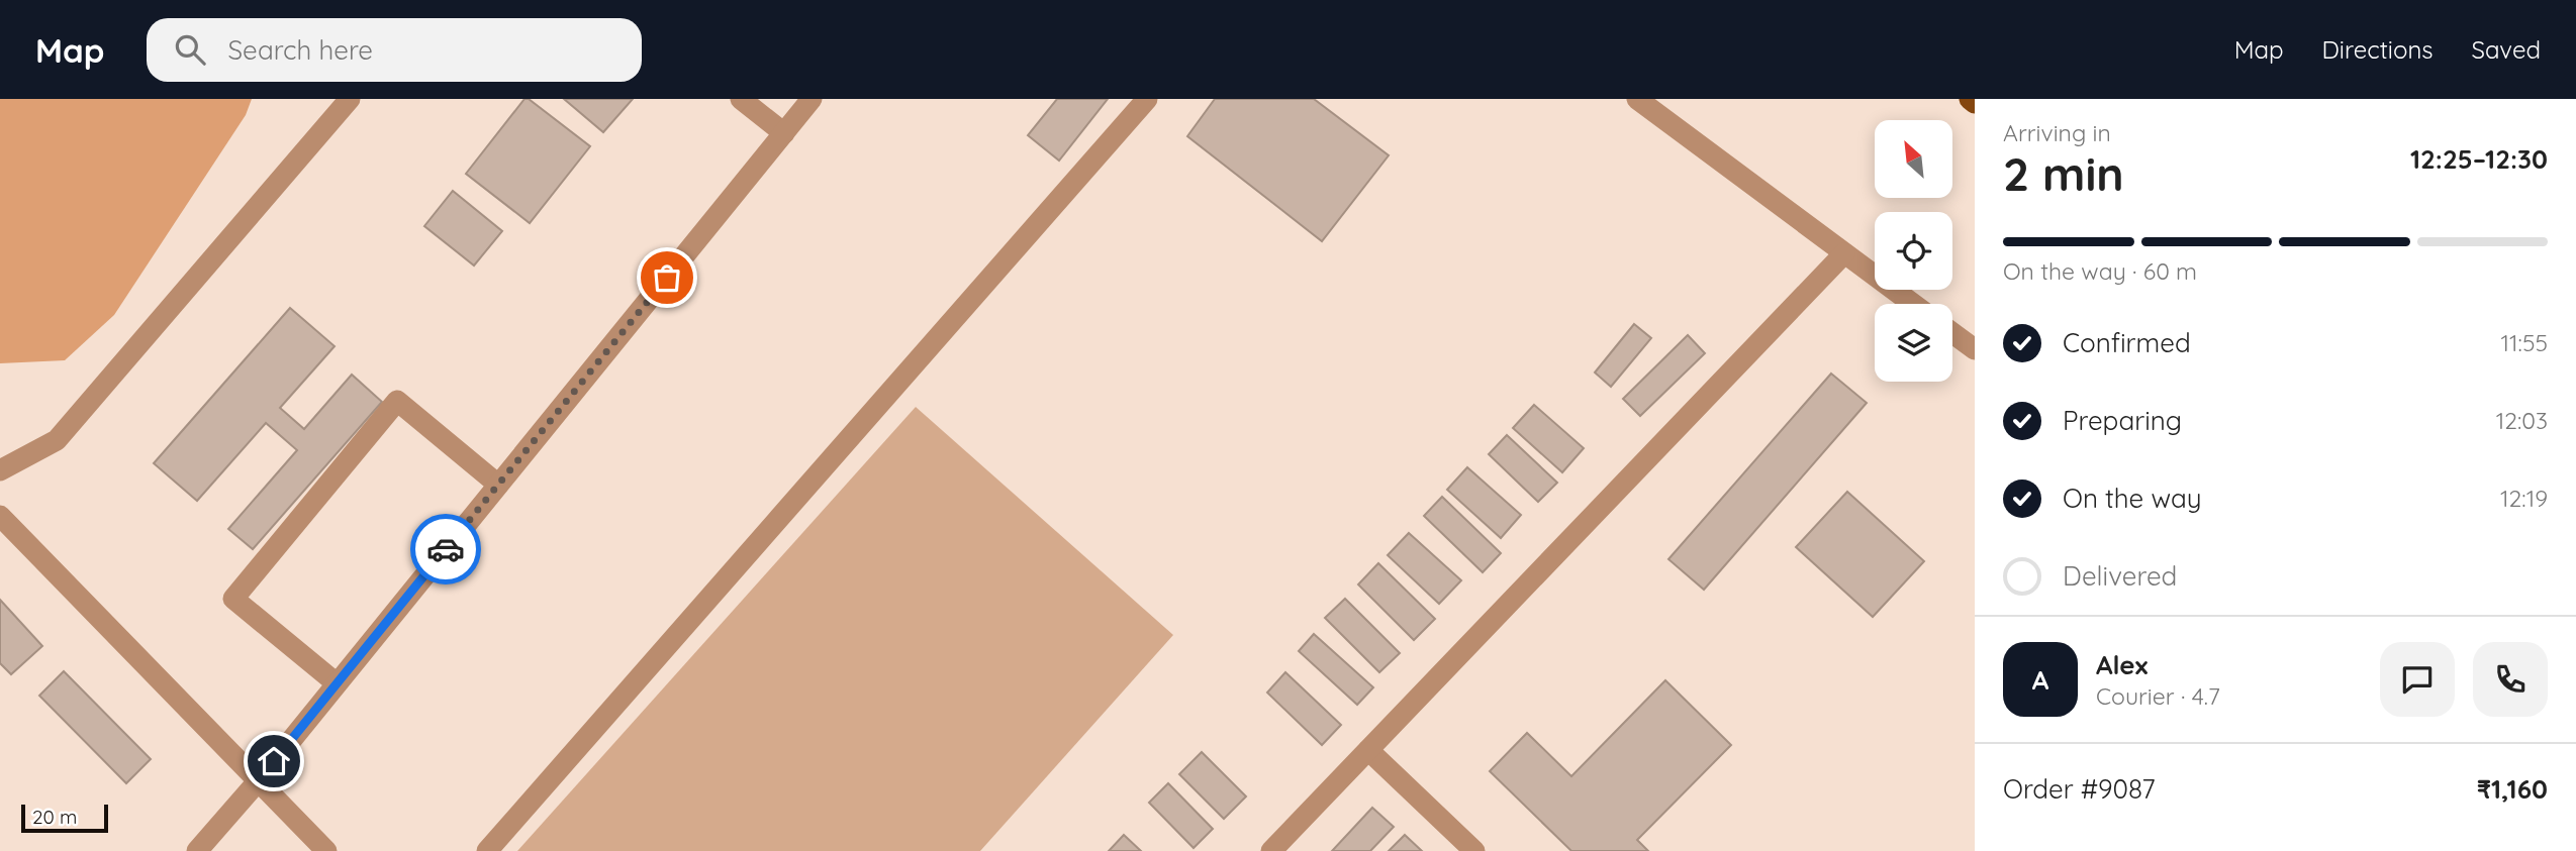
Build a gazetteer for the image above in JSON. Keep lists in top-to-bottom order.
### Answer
{
  "scale_bar": "20 m",
  "north": "top left",
  "page": {
    "header": "Map",
    "search": "Search here",
    "nav": ["Map", "Directions", "Saved"],
    "heading": ["2 min", "Arriving in", "12:25–12:30"],
    "panel": [
      "Alex",
      "Courier · 4.7",
      "Order #9087",
      "₹1,160"
    ],
    "bar": "On the way · 60 m",
    "list": [
      ["Confirmed", "11:55"],
      ["Preparing", "12:03"],
      ["On the way", "12:19"],
      "Delivered"
    ],
    "round": "A",
    "scale": "20 m"
  }
}
